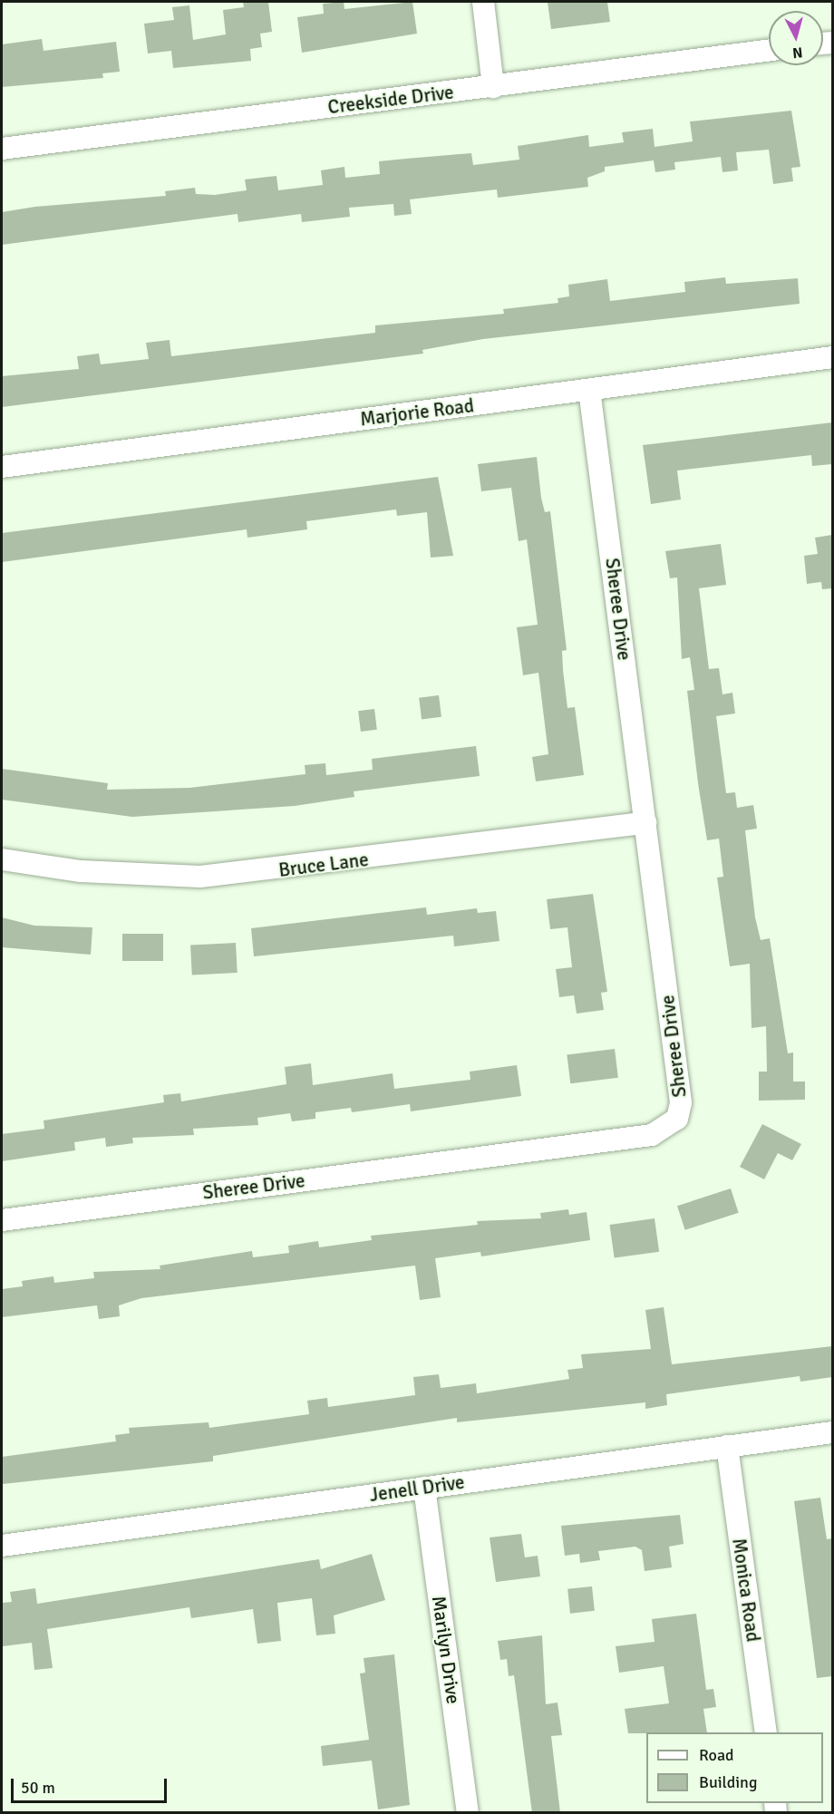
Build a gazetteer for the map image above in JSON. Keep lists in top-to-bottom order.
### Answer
{
  "streets": {
    "street": [
      "Creekside Drive",
      "Marjorie Road",
      "Sheree Drive",
      "Bruce Lane",
      "Jenell Drive",
      "Monica Road",
      "Marilyn Drive"
    ]
  },
  "crossings": [
    ["Marjorie Road", "Sheree Drive"],
    ["Sheree Drive", "Bruce Lane"],
    ["Jenell Drive", "Monica Road"],
    ["Jenell Drive", "Marilyn Drive"]
  ],
  "legend": ["Road", "Building"],
  "scale_bar": "50 m",
  "north": "bottom"
}
